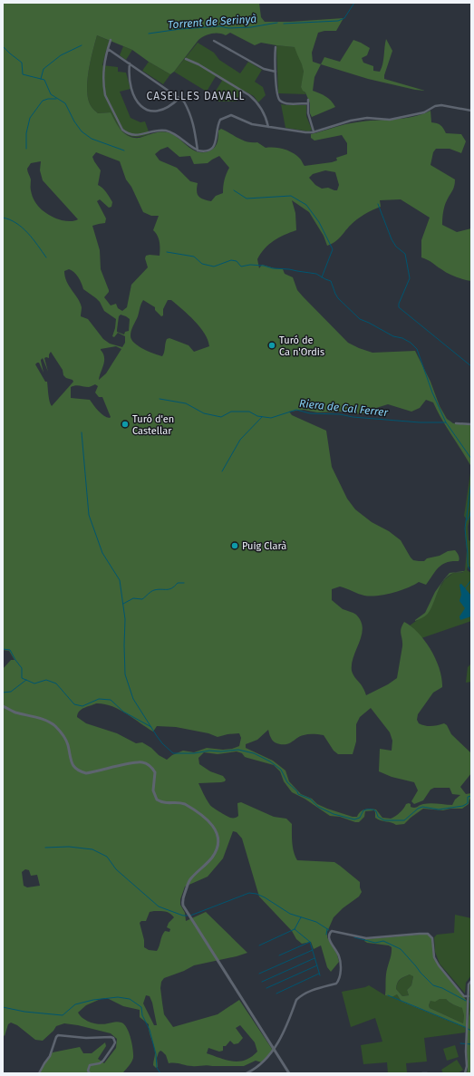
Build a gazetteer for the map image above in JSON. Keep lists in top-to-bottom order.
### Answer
{
  "districts": ["CASELLES DAVALL"],
  "water": ["Torrent de Serinyà", "Riera de Cal Ferrer"],
  "places": ["Turó de Ca n'Ordis", "Turó d'en Castellar", "Puig Clarà"]
}
